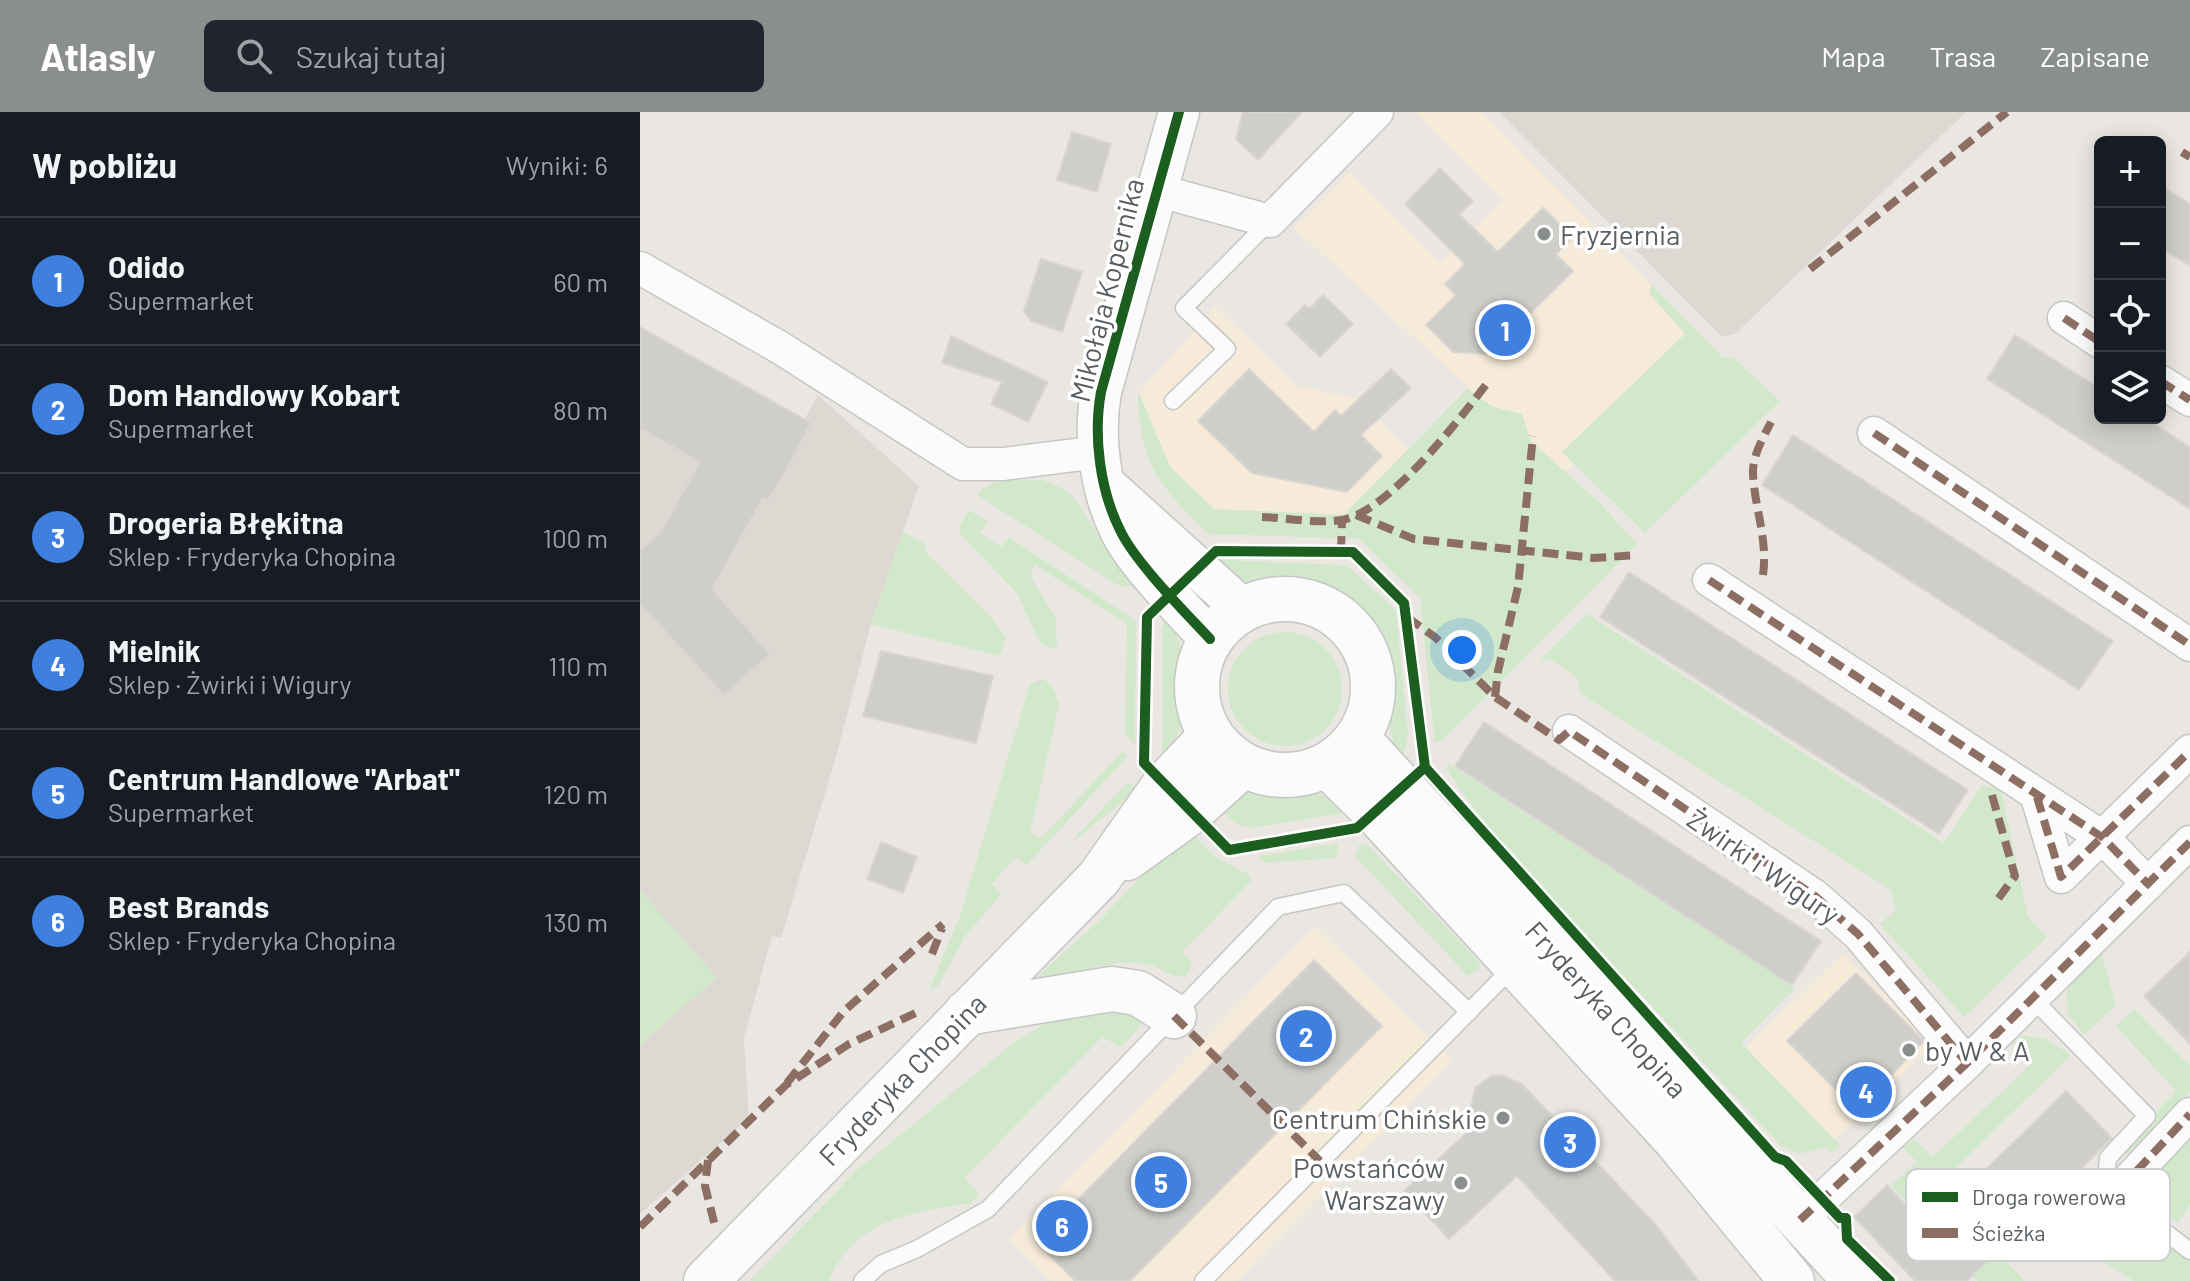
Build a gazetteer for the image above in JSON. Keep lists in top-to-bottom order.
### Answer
{
  "streets": {
    "main road": ["Fryderyka Chopina"],
    "street": ["Mikołaja Kopernika", "Żwirki i Wigury"]
  },
  "crossings": [
    ["Mikołaja Kopernika", "Fryderyka Chopina"]
  ],
  "places": [
    "Fryzjernia",
    "by W & A",
    "Centrum Chińskie",
    "Powstańców Warszawy"
  ],
  "legend": ["Droga rowerowa", "Ścieżka"],
  "page": {
    "header": "Atlasly",
    "search": "Szukaj tutaj",
    "nav": ["Mapa", "Trasa", "Zapisane"],
    "heading": ["W pobliżu", "Wyniki: 6"],
    "map_buttons": ["+", "−"],
    "list": [
      {
        "mark": "1",
        "name": "Odido",
        "note": "Supermarket",
        "value": "60 m"
      },
      {
        "mark": "2",
        "name": "Dom Handlowy Kobart",
        "note": "Supermarket",
        "value": "80 m"
      },
      {
        "mark": "3",
        "name": "Drogeria Błękitna",
        "note": "Sklep · Fryderyka Chopina",
        "value": "100 m"
      },
      {
        "mark": "4",
        "name": "Mielnik",
        "note": "Sklep · Żwirki i Wigury",
        "value": "110 m"
      },
      {
        "mark": "5",
        "name": "Centrum Handlowe \"Arbat\"",
        "note": "Supermarket",
        "value": "120 m"
      },
      {
        "mark": "6",
        "name": "Best Brands",
        "note": "Sklep · Fryderyka Chopina",
        "value": "130 m"
      }
    ],
    "pins": [
      "1",
      "2",
      "4",
      "3",
      "5",
      "6"
    ]
  }
}
